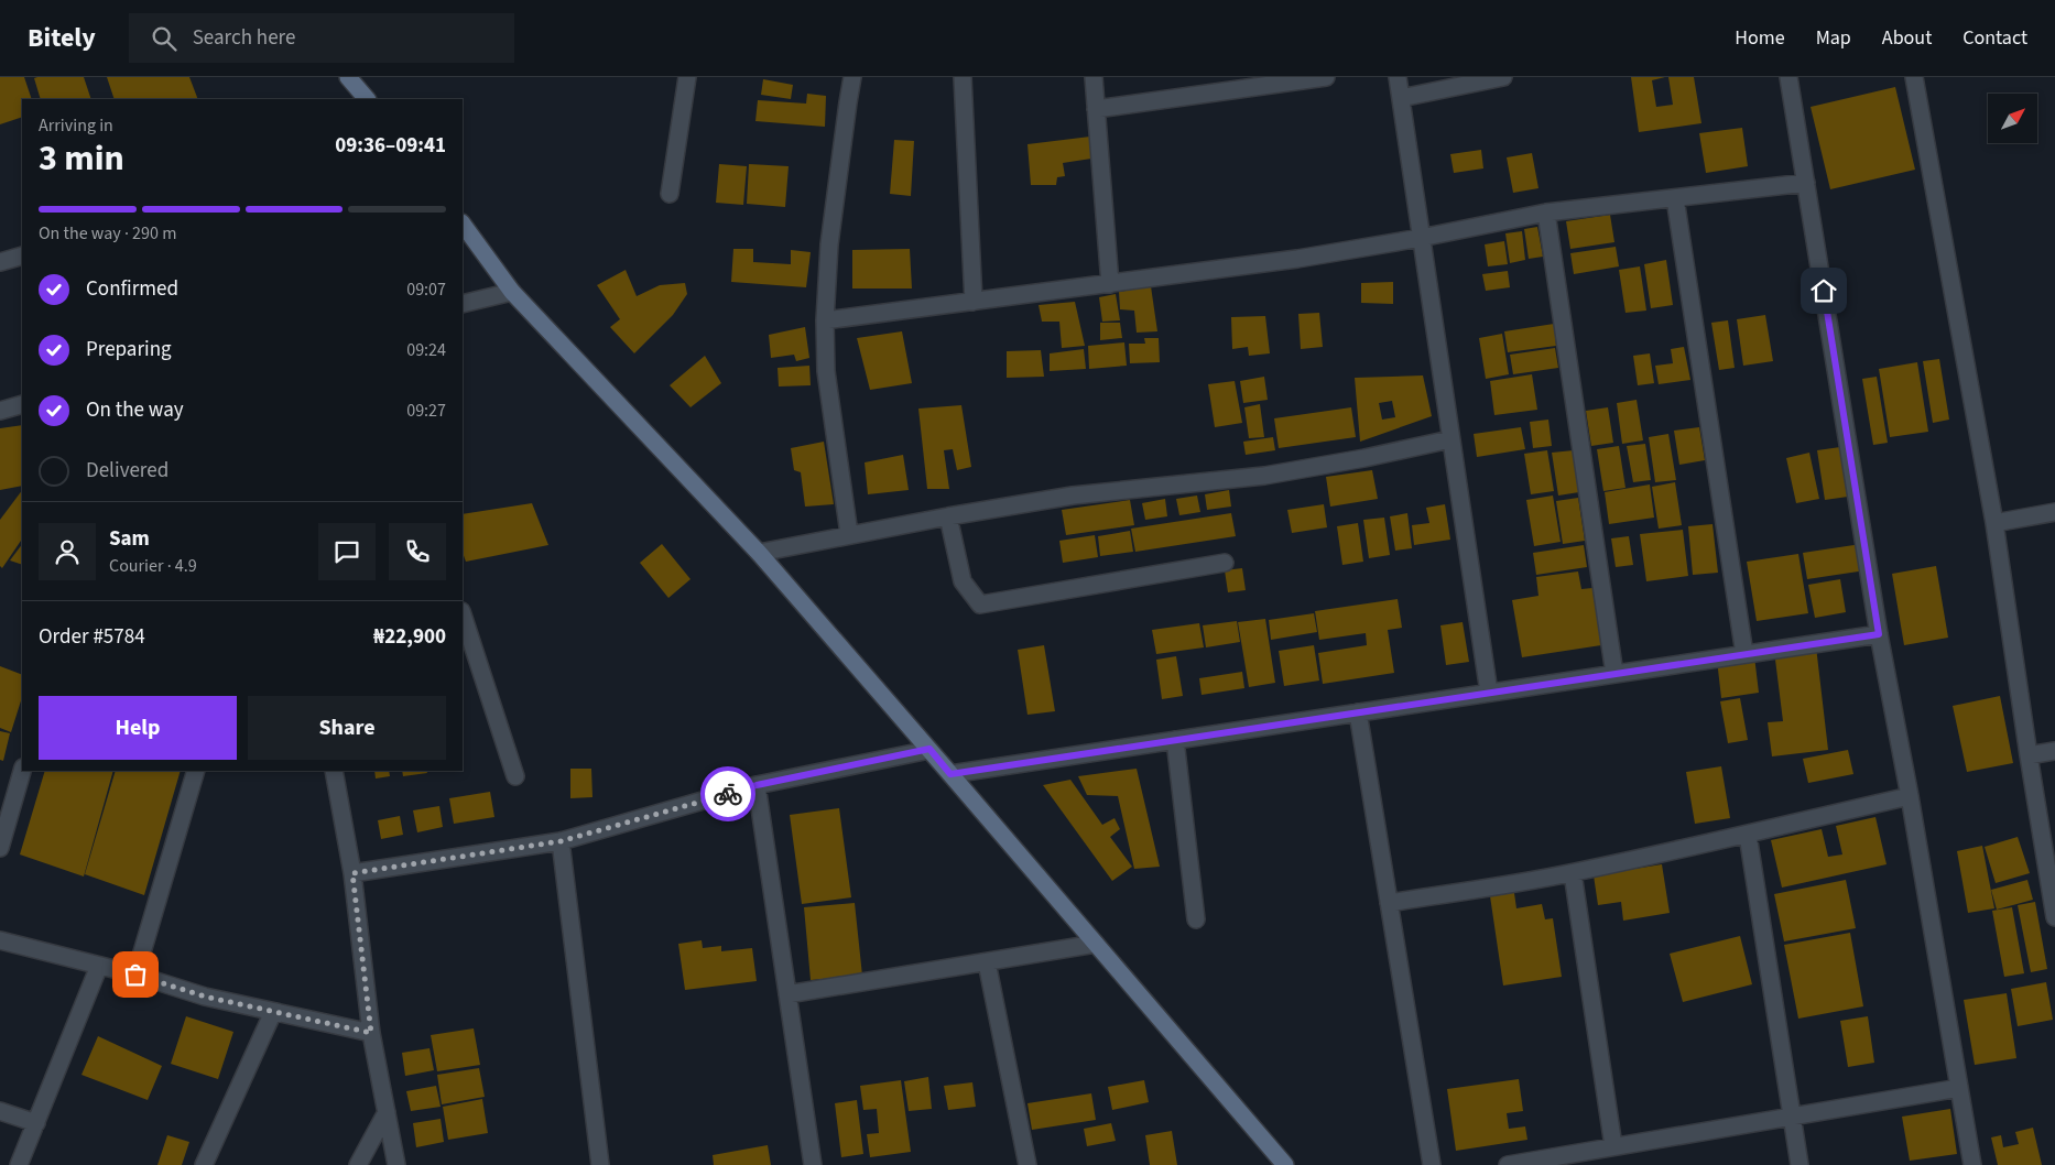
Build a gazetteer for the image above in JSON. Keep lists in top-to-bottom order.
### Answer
{
  "north": "top right",
  "page": {
    "header": "Bitely",
    "search": "Search here",
    "nav": [
      "Home",
      "Map",
      "About",
      "Contact"
    ],
    "heading": ["3 min", "Arriving in", "09:36–09:41"],
    "panel": [
      "Sam",
      "Courier · 4.9",
      "Order #5784",
      "₦22,900"
    ],
    "bar": "On the way · 290 m",
    "list": [
      ["Confirmed", "09:07"],
      ["Preparing", "09:24"],
      ["On the way", "09:27"],
      "Delivered"
    ],
    "buttons": ["Help", "Share"]
  }
}
